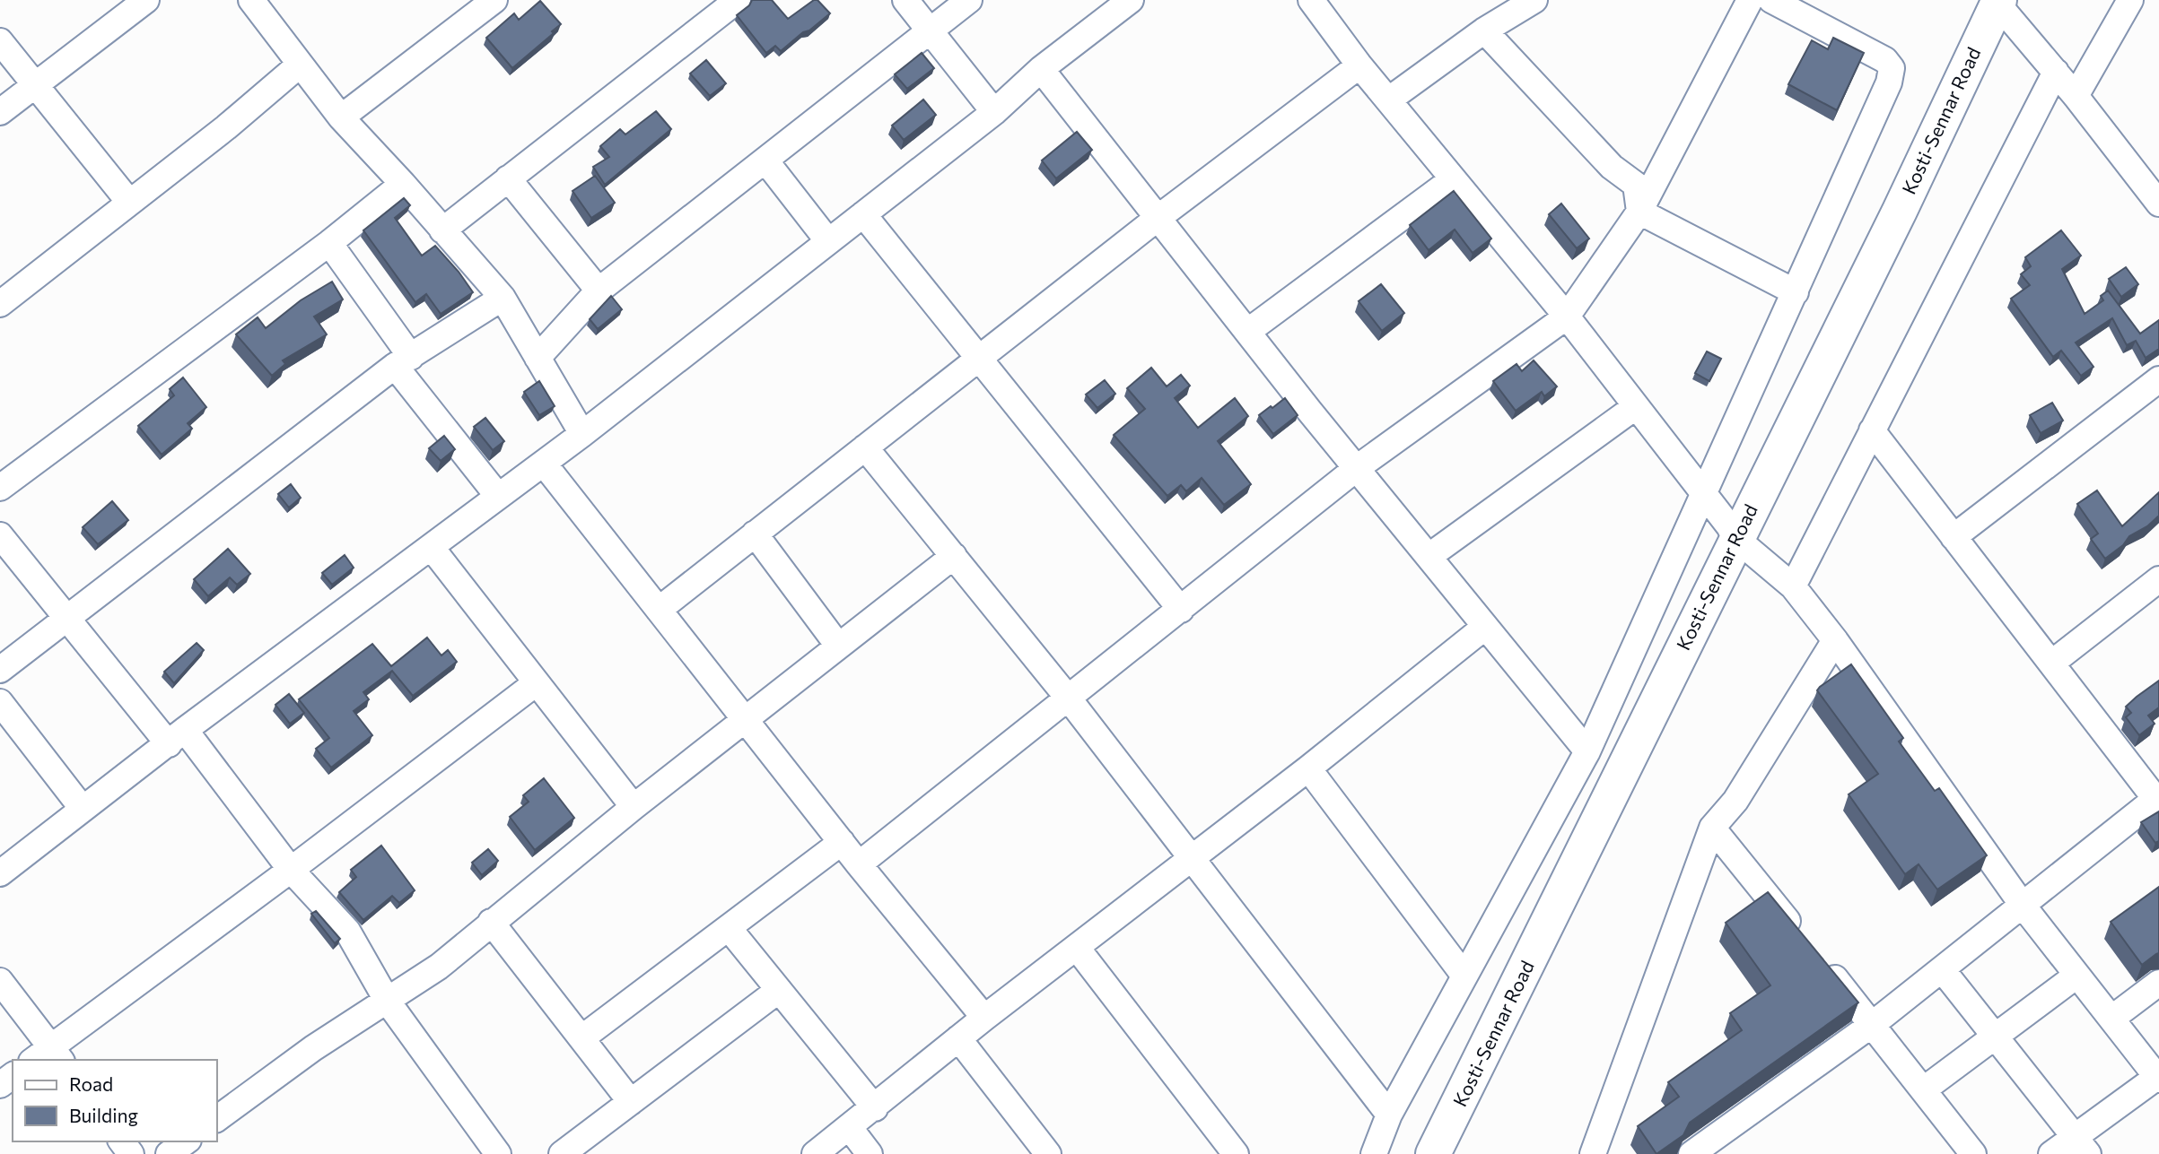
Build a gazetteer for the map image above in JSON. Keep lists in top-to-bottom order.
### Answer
{
  "streets": {
    "highway": ["Kosti-Sennar Road"]
  },
  "legend": ["Road", "Building"]
}
